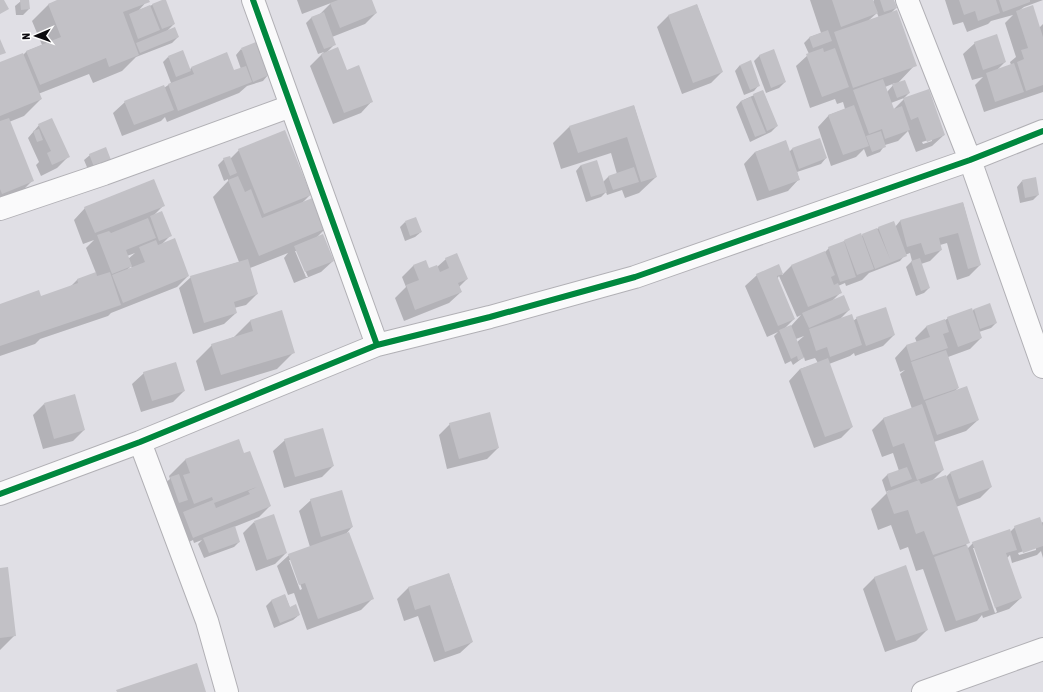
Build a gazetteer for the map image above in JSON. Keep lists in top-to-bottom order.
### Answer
{
  "north": "left"
}
